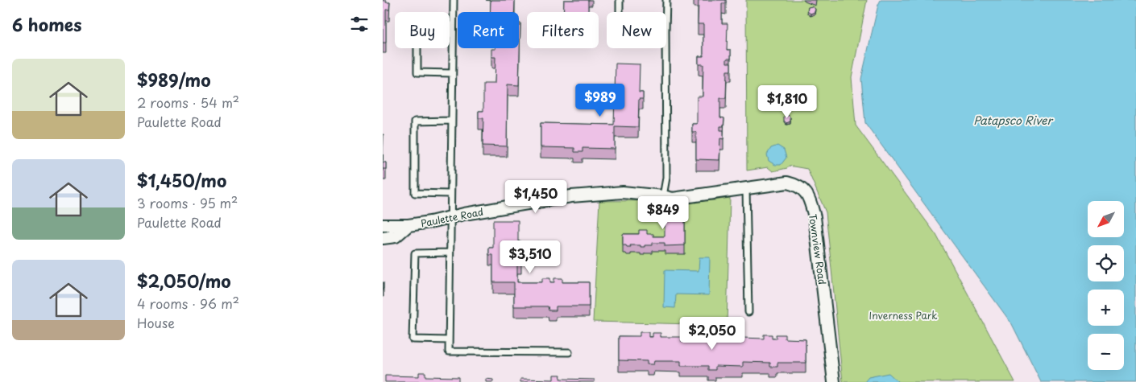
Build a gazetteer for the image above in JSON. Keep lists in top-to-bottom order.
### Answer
{
  "streets": {
    "street": ["Paulette Road", "Townview Road"]
  },
  "crossings": [
    ["Paulette Road", "Townview Road"]
  ],
  "water": ["Patapsco River"],
  "parks": ["Inverness Park"],
  "north": "bottom left",
  "page": {
    "heading": "6 homes",
    "chip": [
      "Buy",
      "Rent",
      "Filters",
      "New"
    ],
    "list": [
      {
        "name": "$989/mo",
        "note": "2 rooms · 54 m² · Paulette Road"
      },
      {
        "name": "$1,450/mo",
        "note": "3 rooms · 95 m² · Paulette Road"
      },
      {
        "name": "$2,050/mo",
        "note": "4 rooms · 96 m² · House"
      }
    ],
    "price": [
      "$989",
      "$1,810",
      "$1,450",
      "$849",
      "$3,510",
      "$2,050"
    ],
    "map_buttons": ["+", "−"]
  }
}
